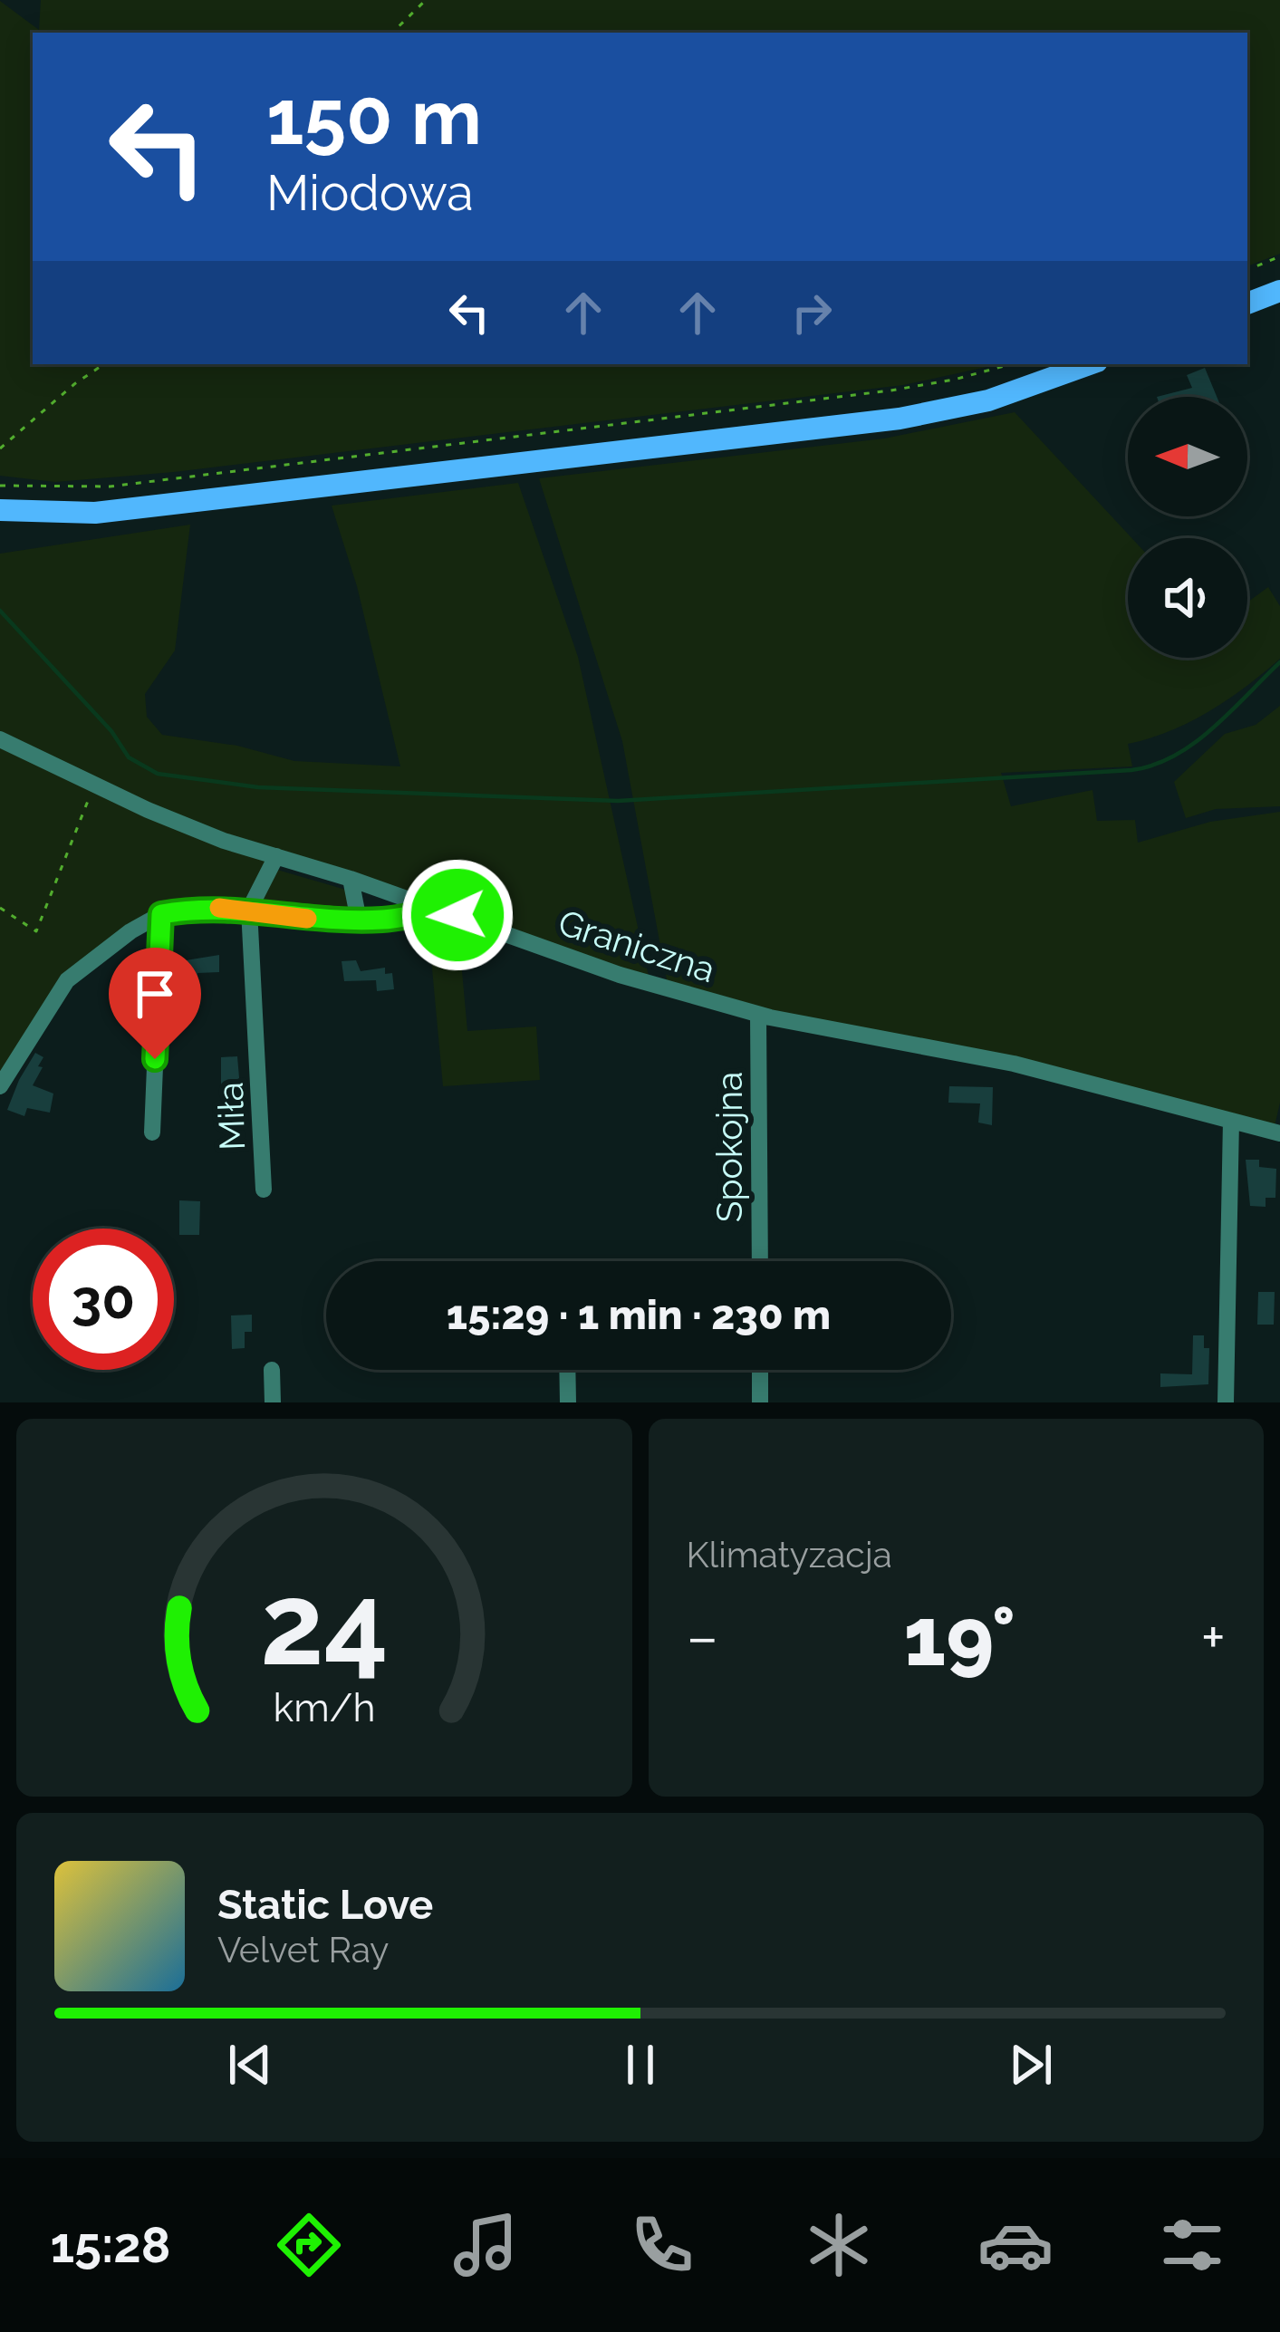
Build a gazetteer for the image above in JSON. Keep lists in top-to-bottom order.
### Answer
{
  "streets": {
    "street": ["Graniczna", "Miła", "Spokojna"]
  },
  "crossings": [
    ["Graniczna", "Spokojna"]
  ],
  "north": "left",
  "page": {
    "turn": ["150 m", "Miodowa"],
    "limit": "30",
    "trip": "15:29 · 1 min · 230 m",
    "tile": "Klimatyzacja",
    "heat": ["−", "19°", "+"],
    "song": ["Static Love", "Velvet Ray"],
    "tabs": "15:28",
    "gauge": ["24", "km/h"]
  }
}
